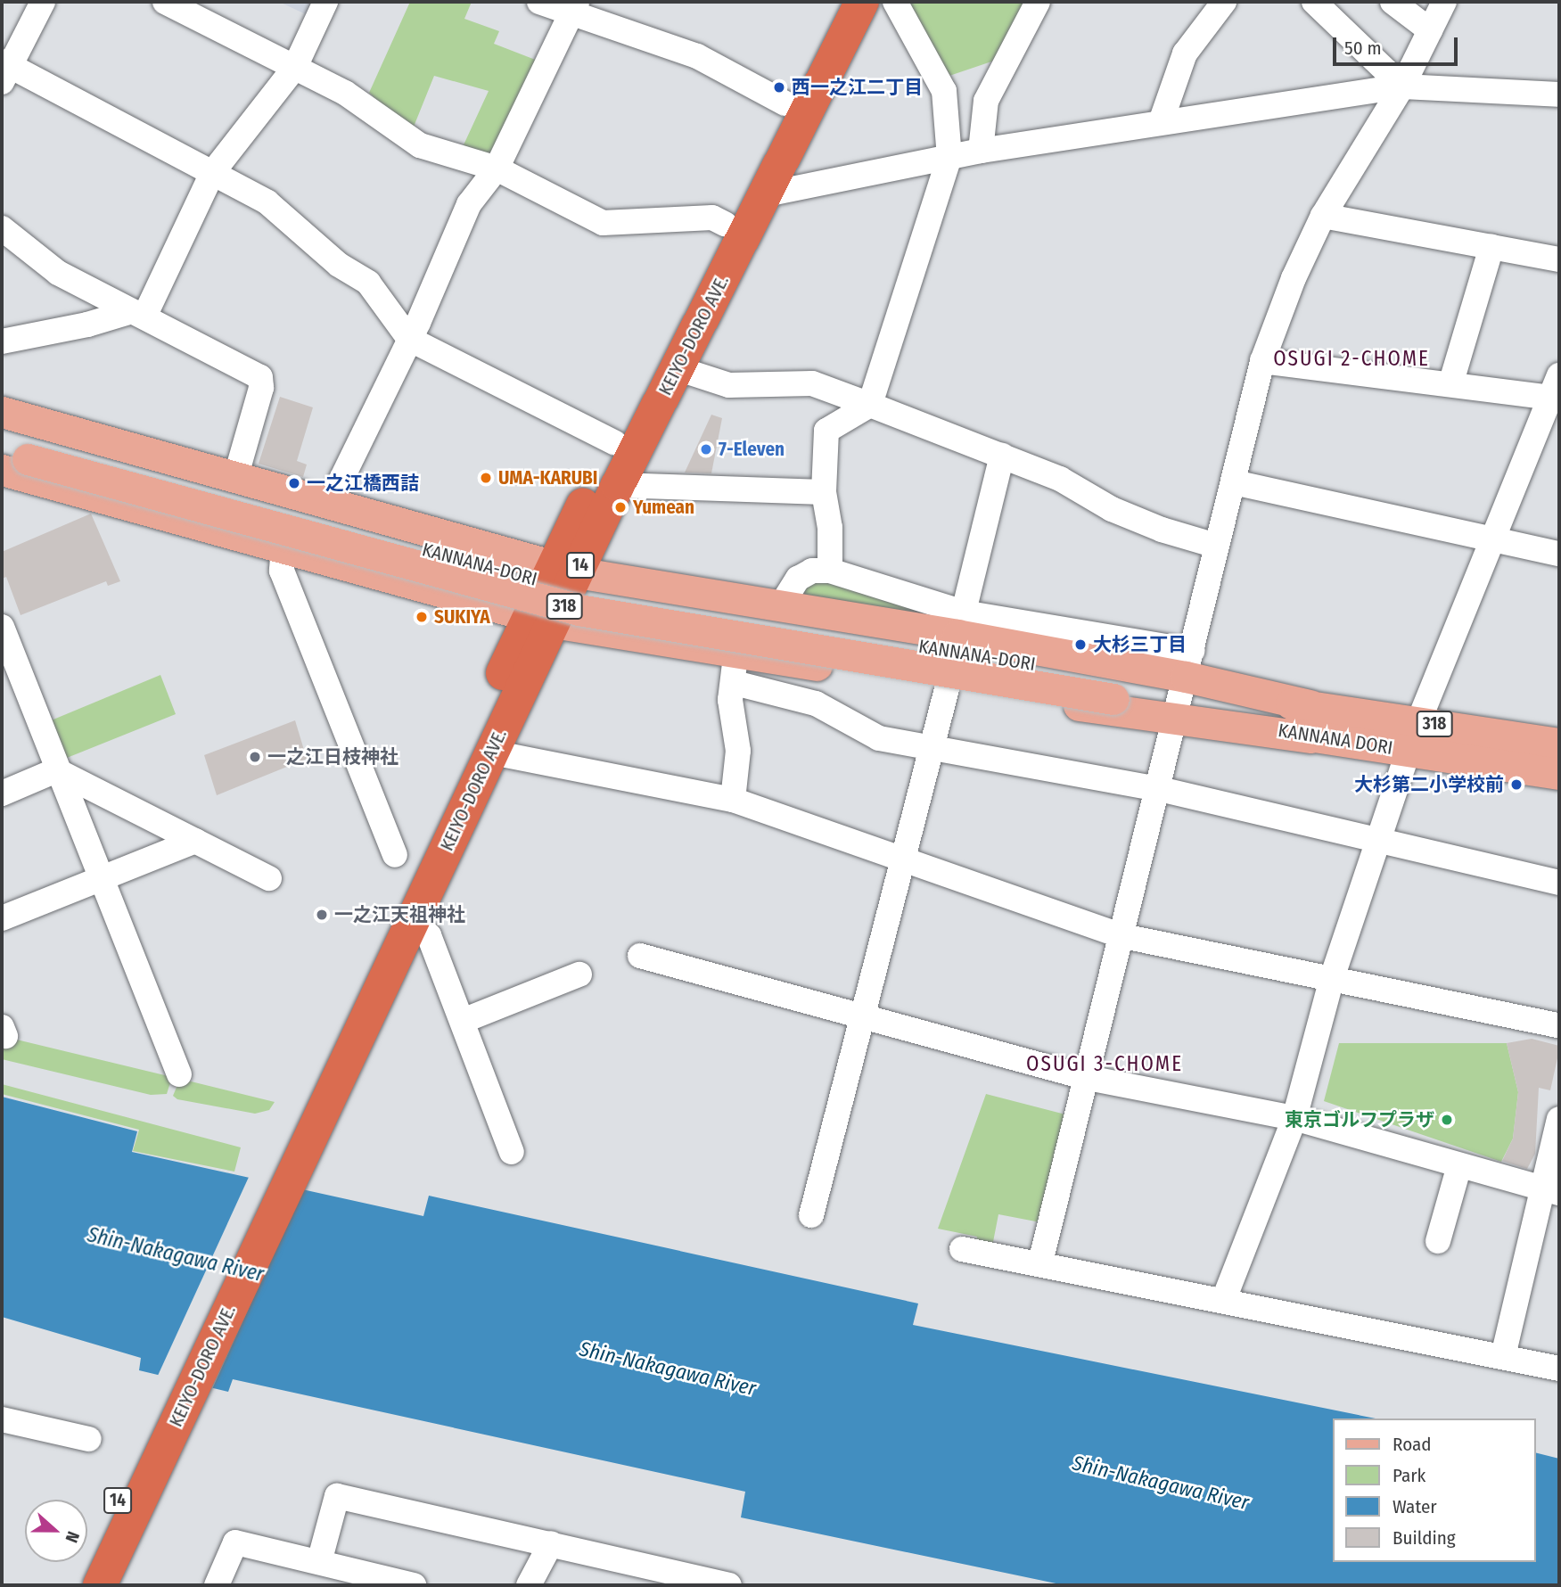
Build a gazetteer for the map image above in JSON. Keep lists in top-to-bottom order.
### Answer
{
  "streets": {
    "highway": ["KEIYO-DORO AVE.", "14"],
    "main road": ["KANNANA-DORI", "318", "KANNANA DORI"]
  },
  "crossings": [
    ["KEIYO-DORO AVE.", "318"],
    ["KANNANA-DORI", "318"],
    ["KANNANA-DORI", "KANNANA DORI"],
    ["318", "KANNANA DORI"]
  ],
  "districts": ["OSUGI 2-CHOME", "OSUGI 3-CHOME"],
  "water": ["Shin-Nakagawa River"],
  "places": [
    "西一之江二丁目",
    "7-Eleven",
    "UMA-KARUBI",
    "一之江橋西詰",
    "Yumean",
    "SUKIYA",
    "大杉三丁目",
    "一之江日枝神社",
    "大杉第二小学校前",
    "一之江天祖神社",
    "東京ゴルフプラザ"
  ],
  "legend": [
    "Road",
    "Park",
    "Water",
    "Building"
  ],
  "scale_bar": "50 m",
  "north": "right"
}
